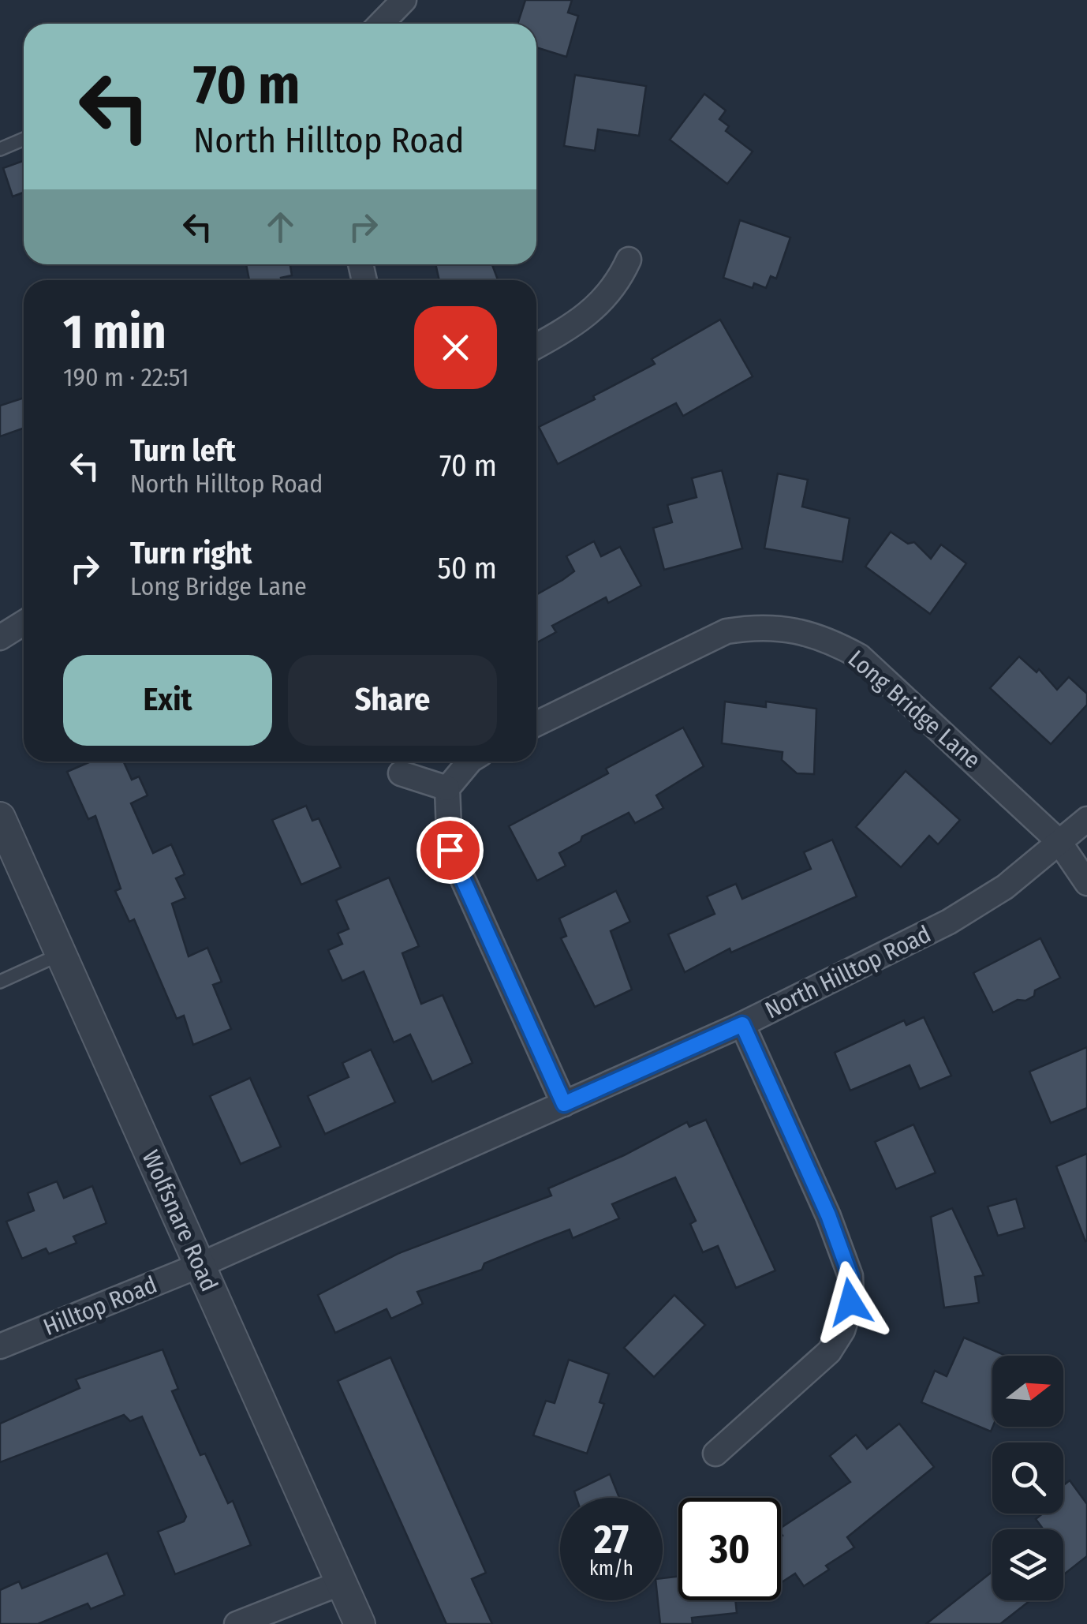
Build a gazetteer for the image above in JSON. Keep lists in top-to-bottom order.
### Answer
{
  "streets": {
    "street": [
      "Long Bridge Lane",
      "North Hilltop Road",
      "Wolfsnare Road",
      "Hilltop Road"
    ]
  },
  "crossings": [
    ["Long Bridge Lane", "North Hilltop Road"],
    ["North Hilltop Road", "Wolfsnare Road"],
    ["North Hilltop Road", "Hilltop Road"],
    ["Wolfsnare Road", "Hilltop Road"]
  ],
  "north": "right",
  "page": {
    "turn": ["70 m", "North Hilltop Road"],
    "heading": ["1 min", "190 m · 22:51"],
    "list": [
      {
        "name": "Turn left",
        "note": "North Hilltop Road",
        "value": "70 m"
      },
      {
        "name": "Turn right",
        "note": "Long Bridge Lane",
        "value": "50 m"
      }
    ],
    "buttons": ["Exit", "Share"],
    "speed": "27 km/h",
    "limit": "30"
  }
}
